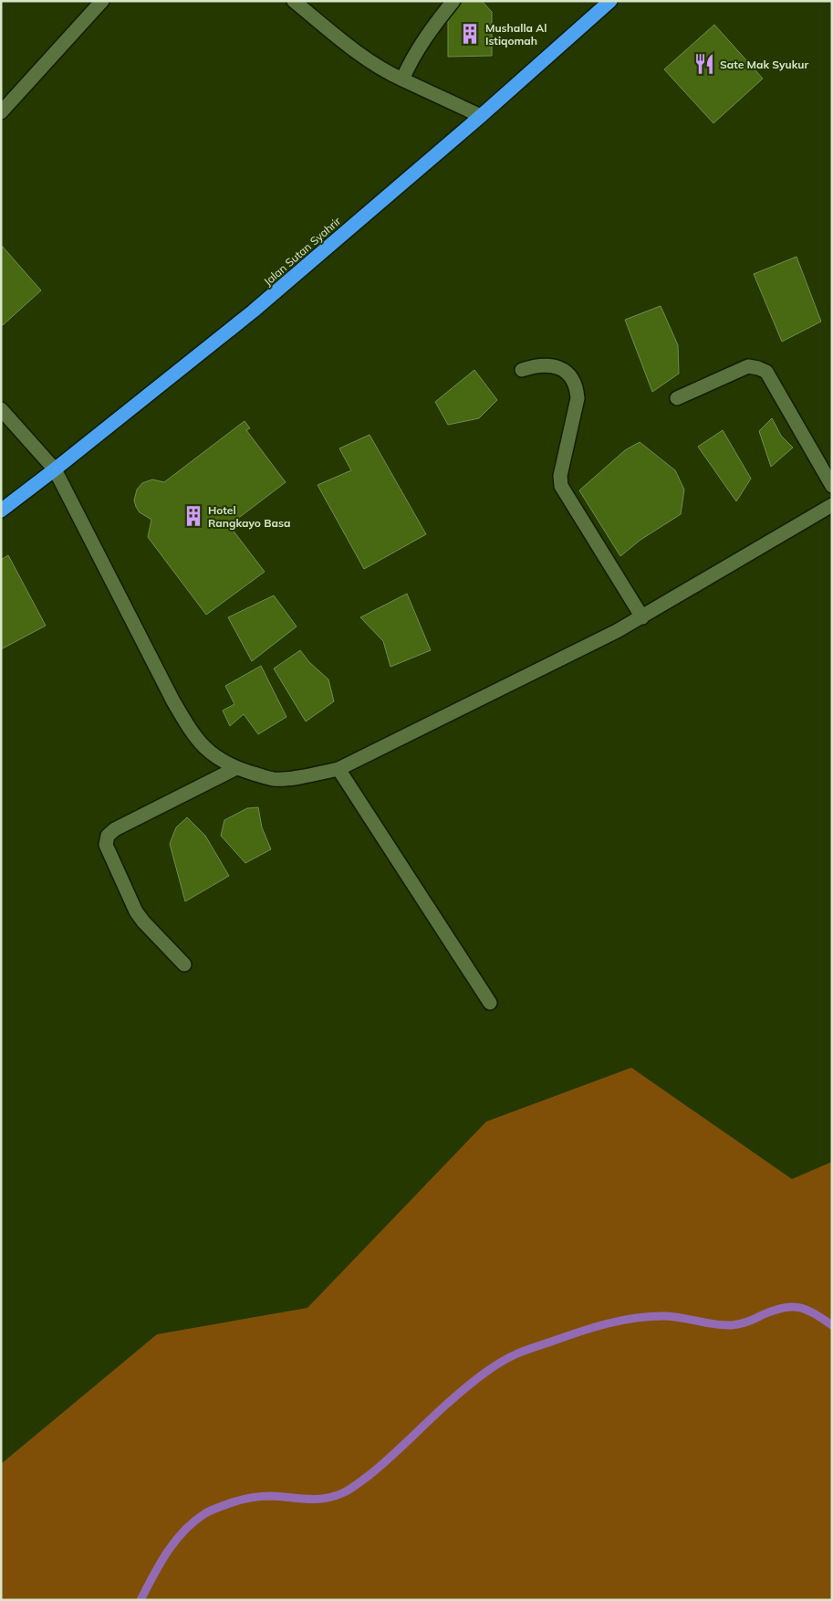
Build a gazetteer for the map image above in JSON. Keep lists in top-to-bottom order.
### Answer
{
  "streets": {
    "highway": ["Jalan Sutan Syahrir"]
  },
  "places": {
    "building": ["Mushalla Al Istiqomah", "Hotel Rangkayo Basa"],
    "restaurant": ["Sate Mak Syukur"]
  }
}
